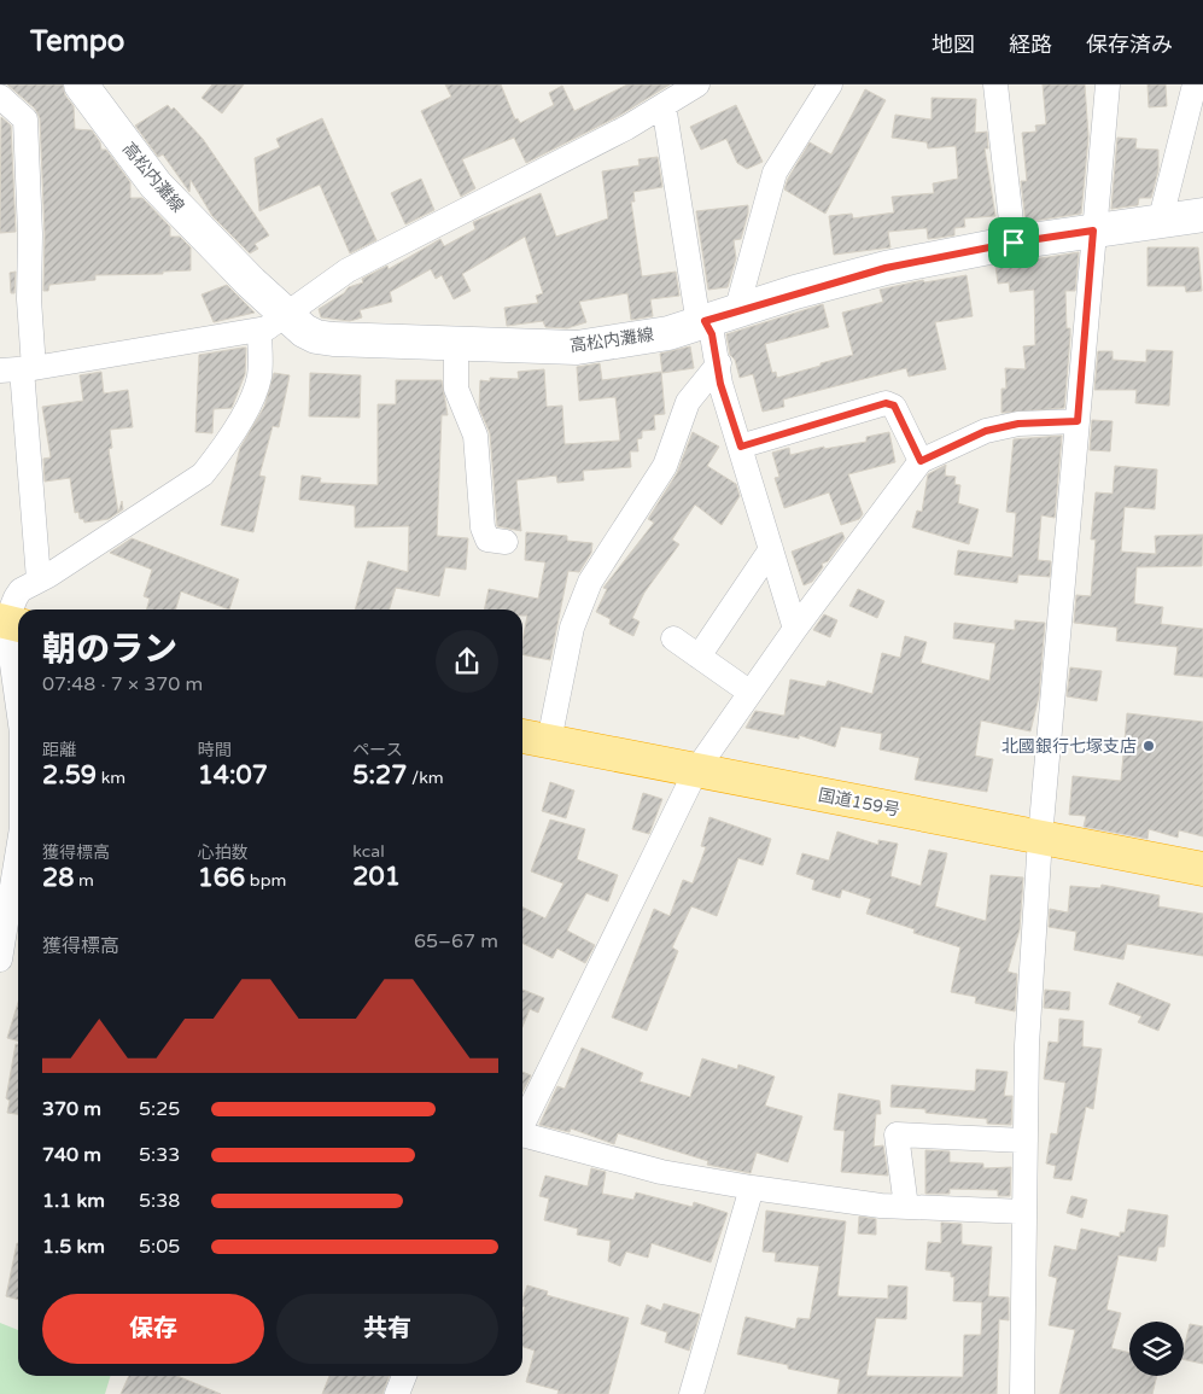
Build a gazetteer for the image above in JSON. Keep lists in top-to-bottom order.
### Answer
{
  "streets": {
    "highway": ["国道159号"],
    "main road": ["高松内灘線"]
  },
  "places": ["北國銀行七塚支店"],
  "page": {
    "header": "Tempo",
    "nav": ["地図", "経路", "保存済み"],
    "heading": ["朝のラン", "07:48 · 7 × 370 m"],
    "stats": [
      ["距離", "2.59 km"],
      ["時間", "14:07"],
      ["ペース", "5:27 /km"],
      ["獲得標高", "28 m"],
      ["心拍数", "166 bpm"],
      ["kcal", "201"]
    ],
    "chart": ["獲得標高", "65–67 m"],
    "list": [
      {
        "name": "370 m",
        "note": "5:25"
      },
      {
        "name": "740 m",
        "note": "5:33"
      },
      {
        "name": "1.1 km",
        "note": "5:38"
      },
      {
        "name": "1.5 km",
        "note": "5:05"
      }
    ],
    "buttons": ["保存", "共有"]
  }
}
